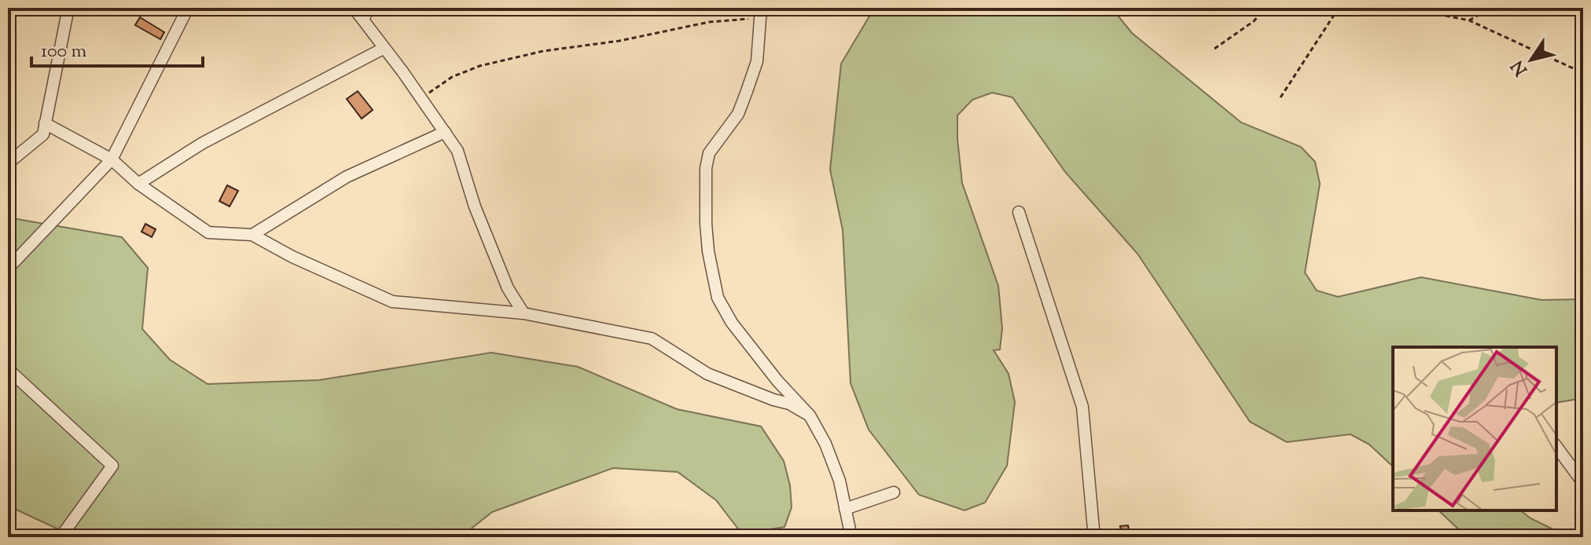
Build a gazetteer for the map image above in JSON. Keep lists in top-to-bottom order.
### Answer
{
  "scale_bar": "100 m",
  "north": "bottom left"
}
